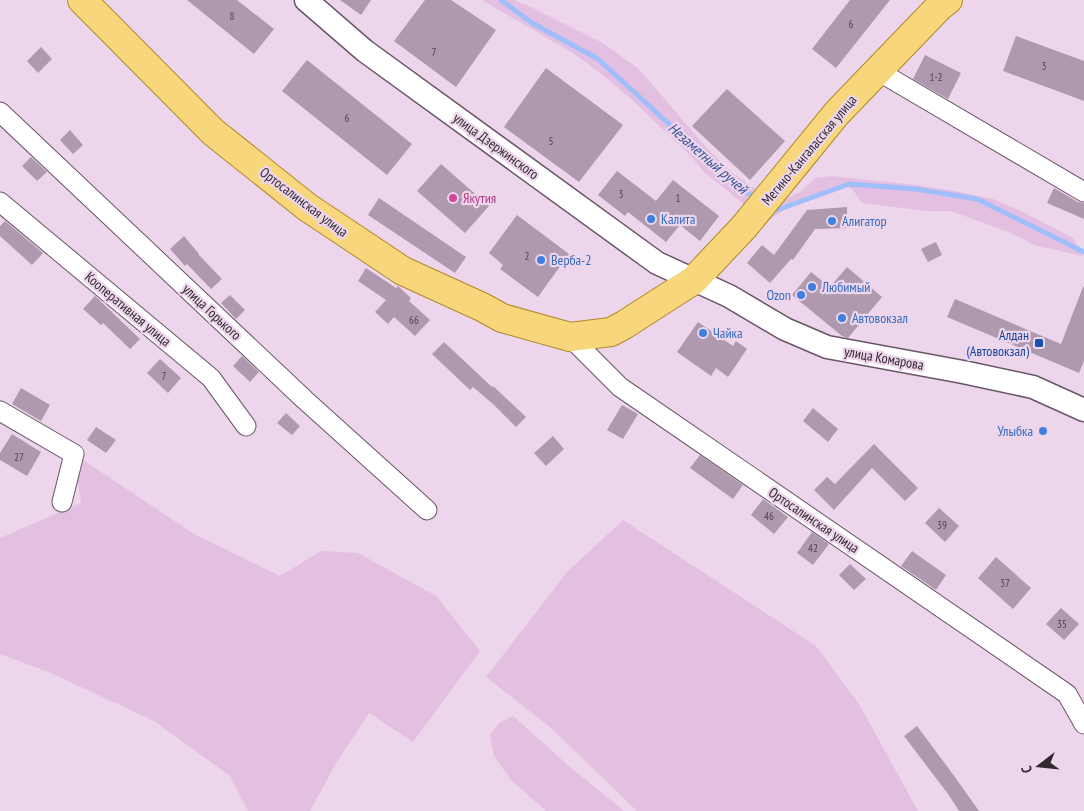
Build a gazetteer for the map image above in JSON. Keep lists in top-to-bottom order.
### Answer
{
  "streets": {
    "main road": ["Мегино-Кангаласская улица", "Ортосалинская улица"],
    "street": [
      "улица Дзержинского",
      "Кооперативная улица",
      "улица Горького",
      "улица Комарова"
    ]
  },
  "crossings": [
    ["улица Дзержинского", "Мегино-Кангаласская улица"],
    ["улица Дзержинского", "Ортосалинская улица"],
    ["улица Дзержинского", "улица Комарова"],
    ["Мегино-Кангаласская улица", "Ортосалинская улица"],
    ["Мегино-Кангаласская улица", "улица Комарова"],
    ["Ортосалинская улица", "улица Комарова"]
  ],
  "water": ["Незаметный ручей"],
  "places": {
    "other": [
      "Якутия",
      "Калита",
      "Алигатор",
      "Верба-2",
      "Любимый",
      "Ozon",
      "Автовокзал",
      "Чайка",
      "Улыбка"
    ],
    "transit": ["Алдан (Автовокзал)"]
  },
  "house_numbers": [
    "8",
    "6",
    "7",
    "3",
    "1-2",
    "6",
    "5",
    "3",
    "1",
    "2",
    "66",
    "7",
    "27",
    "46",
    "39",
    "42",
    "37",
    "35"
  ],
  "north": "left"
}
